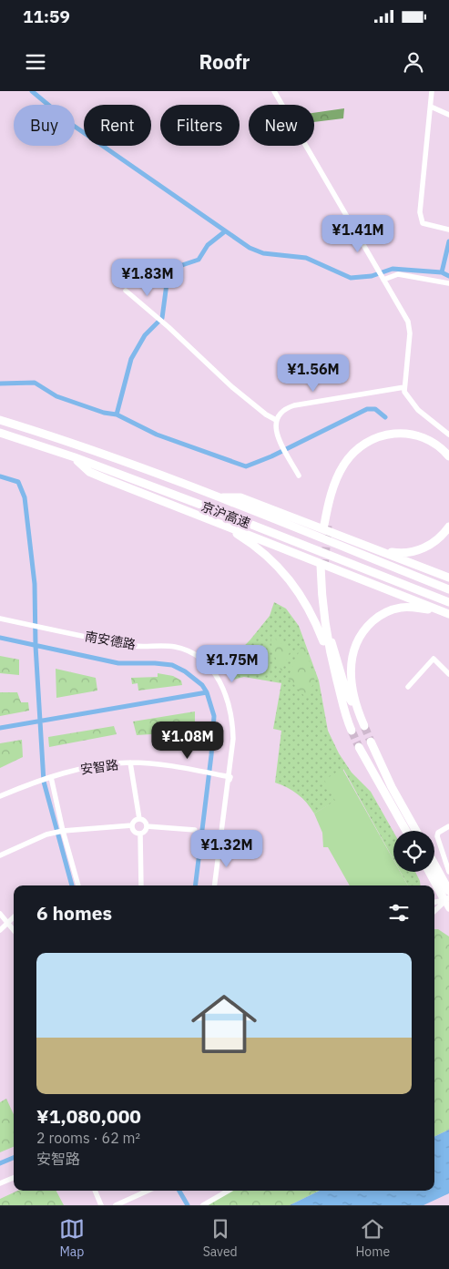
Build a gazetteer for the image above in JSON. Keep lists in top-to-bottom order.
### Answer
{
  "streets": {
    "highway": ["京沪高速"],
    "street": ["南安德路", "安智路"]
  },
  "crossings": [
    ["南安德路", "安智路"]
  ],
  "page": {
    "status": "11:59",
    "header": "Roofr",
    "chip": [
      "Buy",
      "Rent",
      "Filters",
      "New"
    ],
    "price": [
      "¥1.41M",
      "¥1.83M",
      "¥1.56M",
      "¥1.75M",
      "¥1.08M",
      "¥1.32M"
    ],
    "heading": "6 homes",
    "list": [
      {
        "name": "¥1,080,000",
        "note": "2 rooms · 62 m² · 安智路"
      }
    ],
    "tabs": ["Map", "Saved", "Home"]
  }
}
